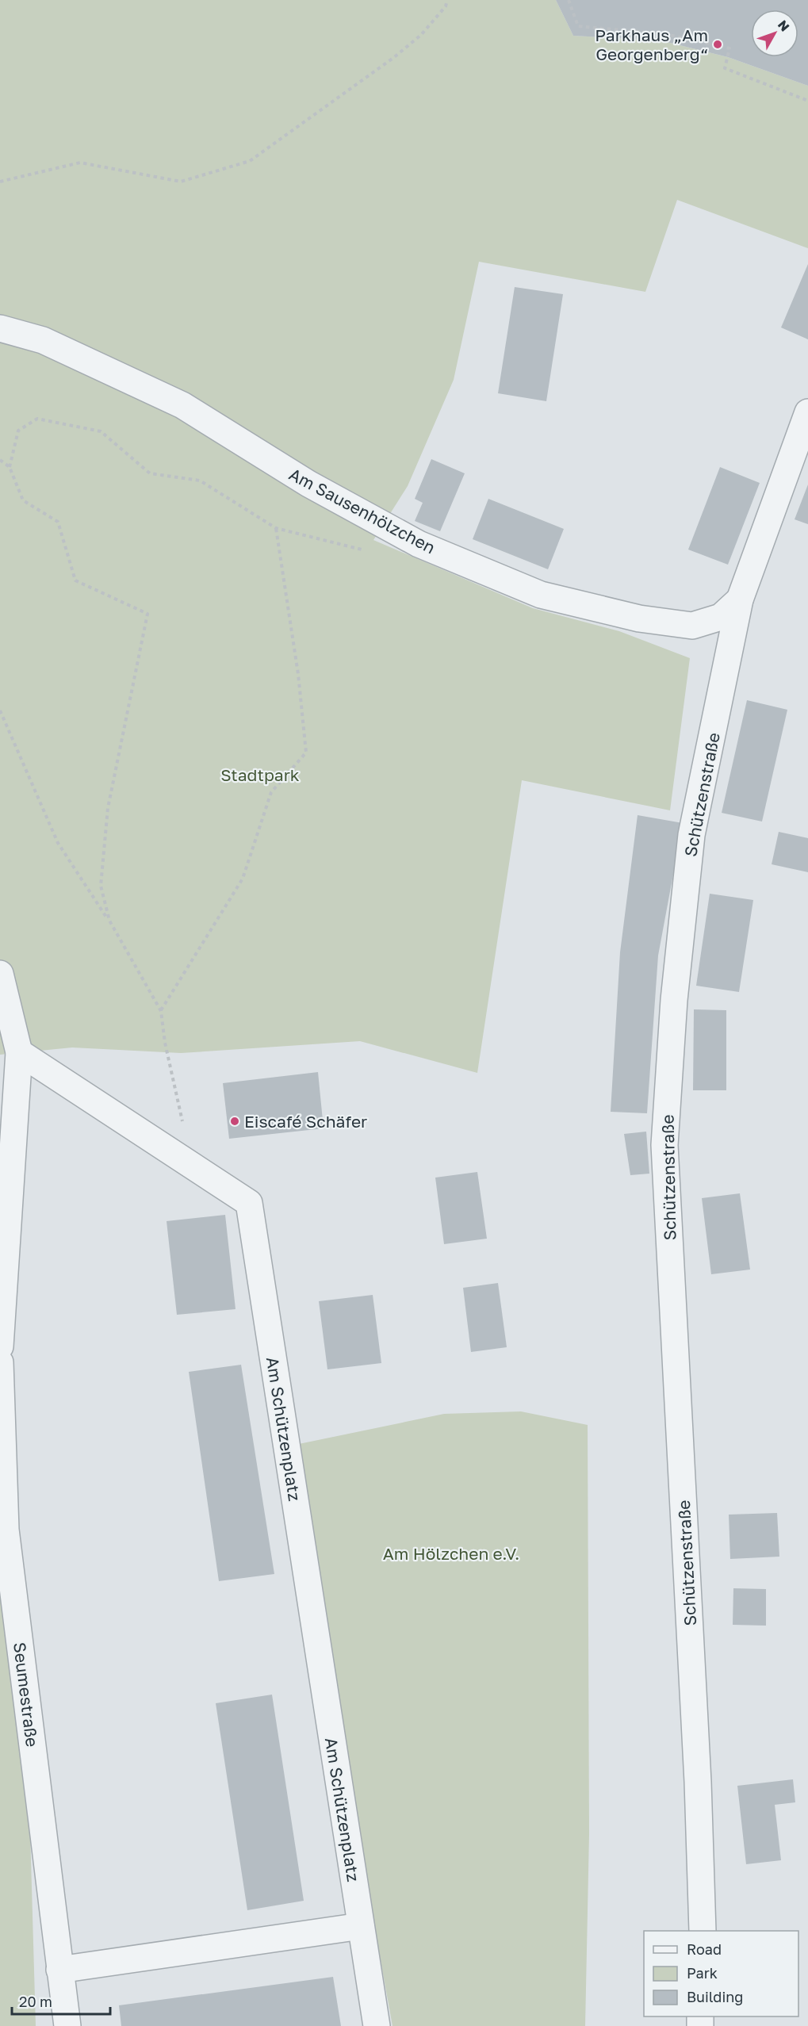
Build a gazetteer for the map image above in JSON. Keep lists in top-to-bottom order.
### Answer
{
  "streets": {
    "street": [
      "Am Sausenhölzchen",
      "Schützenstraße",
      "Am Schützenplatz",
      "Seumestraße"
    ]
  },
  "crossings": [
    ["Am Sausenhölzchen", "Schützenstraße"]
  ],
  "parks": ["Stadtpark", "Am Hölzchen e.V."],
  "places": ["Parkhaus „Am Georgenberg“", "Eiscafé Schäfer"],
  "legend": ["Road", "Park", "Building"],
  "scale_bar": "20 m",
  "north": "top right"
}
